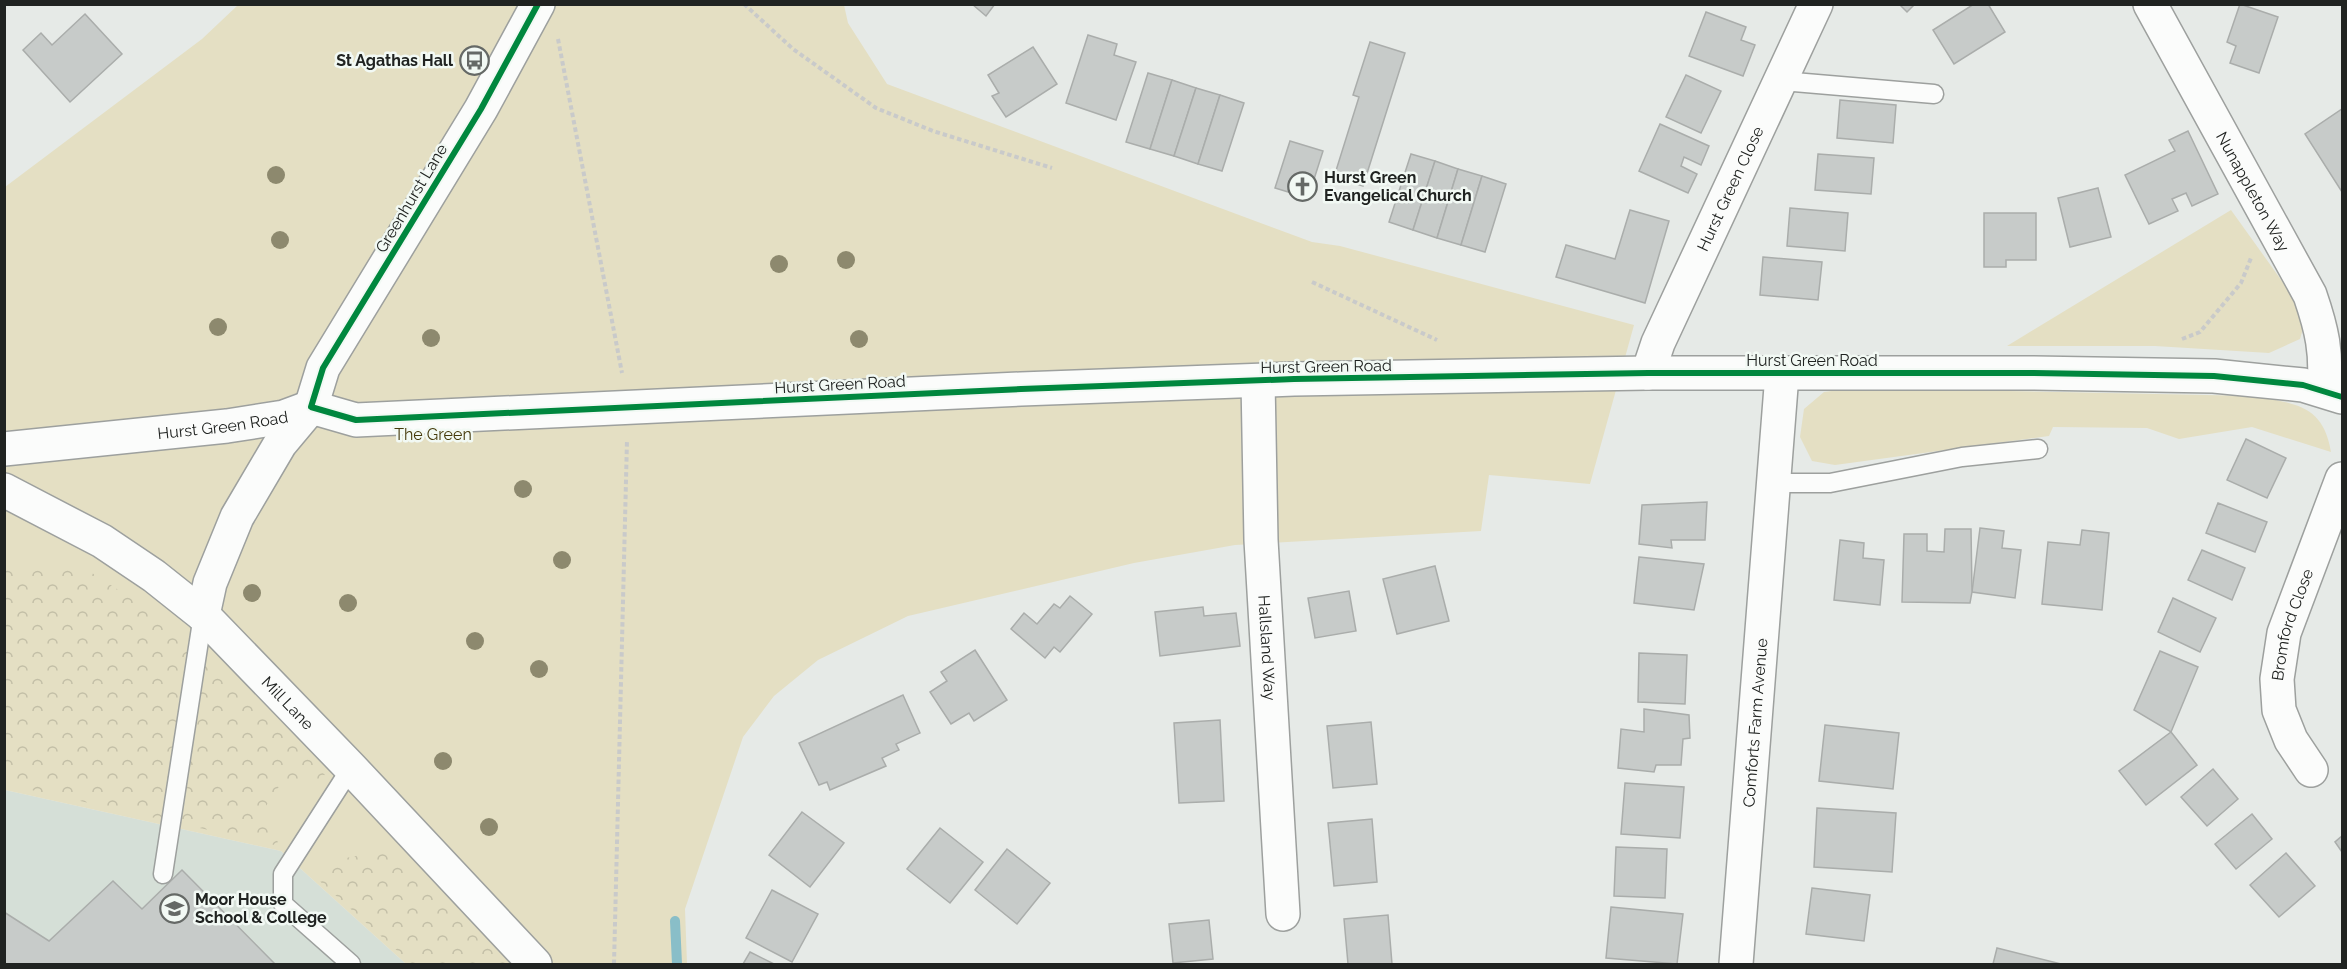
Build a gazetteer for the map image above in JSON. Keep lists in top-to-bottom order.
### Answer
{
  "streets": {
    "street": [
      "Hurst Green Close",
      "Nunappleton Way",
      "Greenhurst Lane",
      "Hurst Green Road",
      "Bromford Close",
      "Hallsland Way",
      "Mill Lane",
      "Comforts Farm Avenue"
    ]
  },
  "crossings": [
    ["Hurst Green Close", "Hurst Green Road"],
    ["Nunappleton Way", "Hurst Green Road"],
    ["Greenhurst Lane", "Hurst Green Road"],
    ["Hurst Green Road", "Hallsland Way"],
    ["Hurst Green Road", "Comforts Farm Avenue"]
  ],
  "parks": ["The Green"],
  "places": {
    "bus stop": ["St Agathas Hall"],
    "church": ["Hurst Green Evangelical Church"],
    "school or university": ["Moor House School & College"]
  }
}
